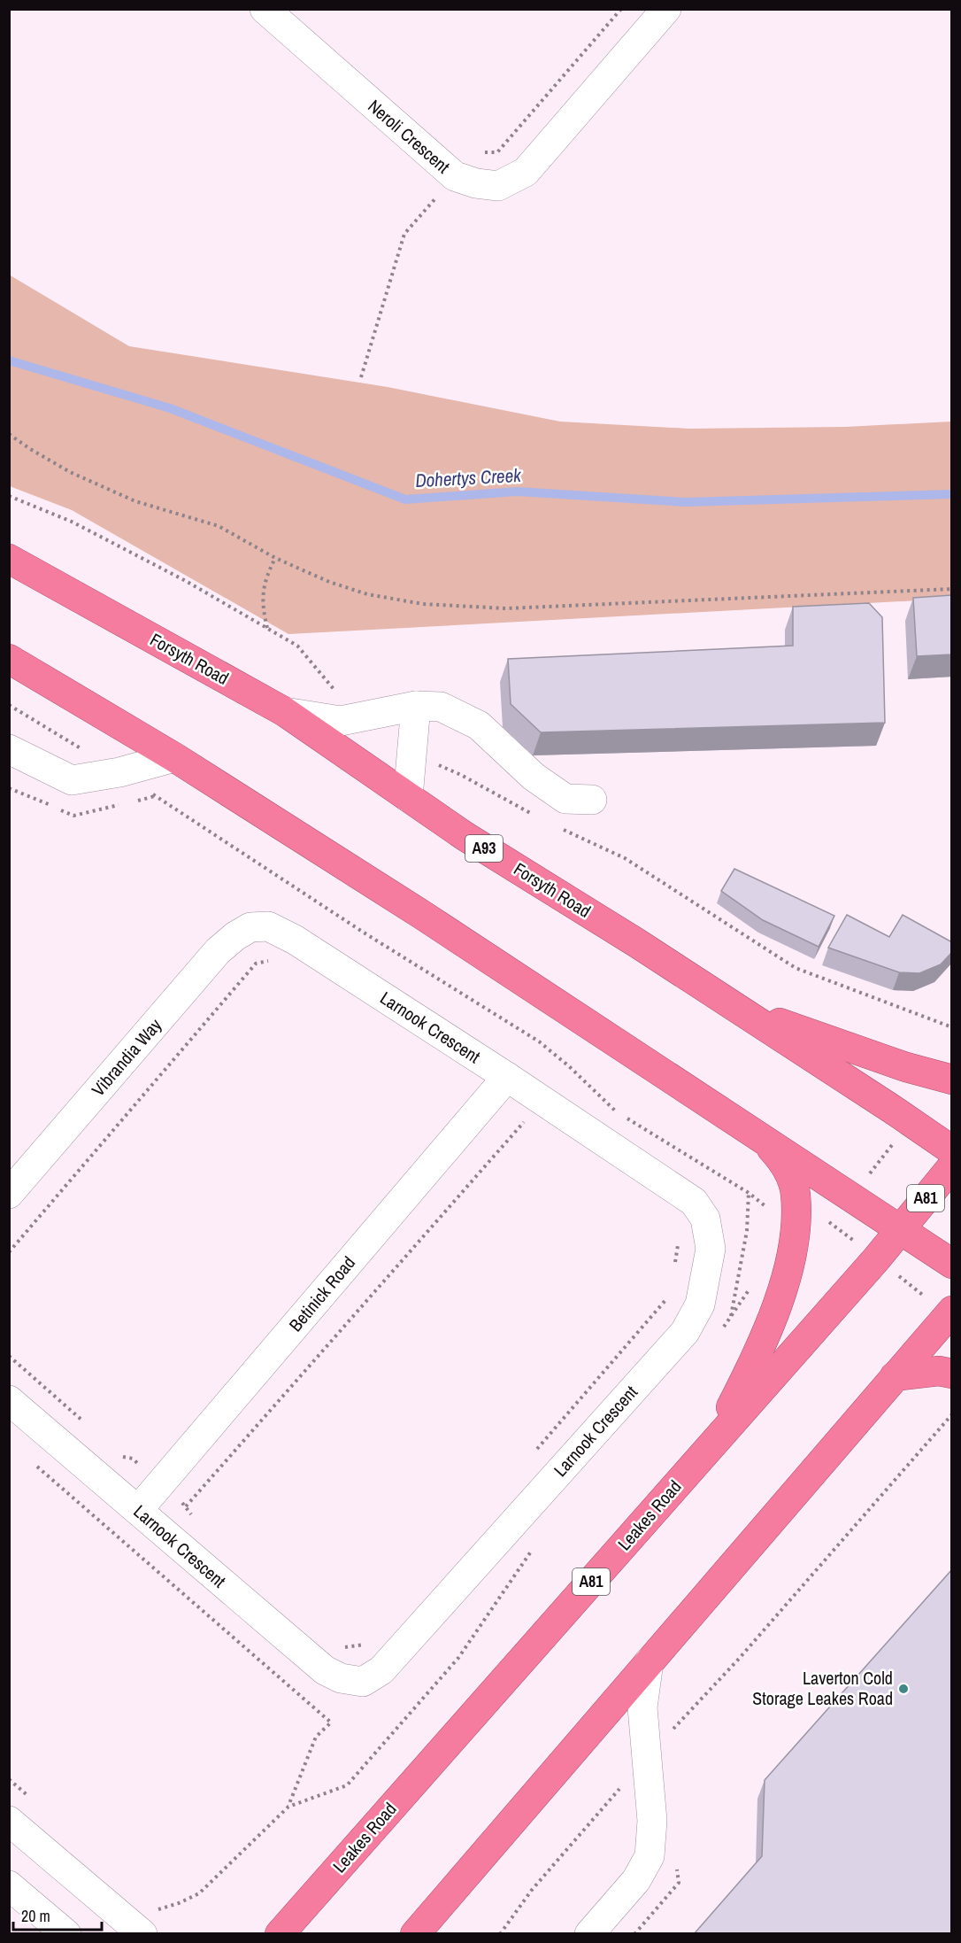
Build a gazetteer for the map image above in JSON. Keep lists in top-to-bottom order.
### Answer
{
  "streets": {
    "highway": [
      "Forsyth Road",
      "A93",
      "A81",
      "Leakes Road"
    ],
    "street": [
      "Neroli Crescent",
      "Larnook Crescent",
      "Vibrandia Way",
      "Betinick Road"
    ]
  },
  "crossings": [
    ["Larnook Crescent", "Vibrandia Way"],
    ["Larnook Crescent", "Betinick Road"]
  ],
  "water": ["Dohertys Creek"],
  "places": ["Laverton Cold Storage Leakes Road"],
  "scale_bar": "20 m"
}
